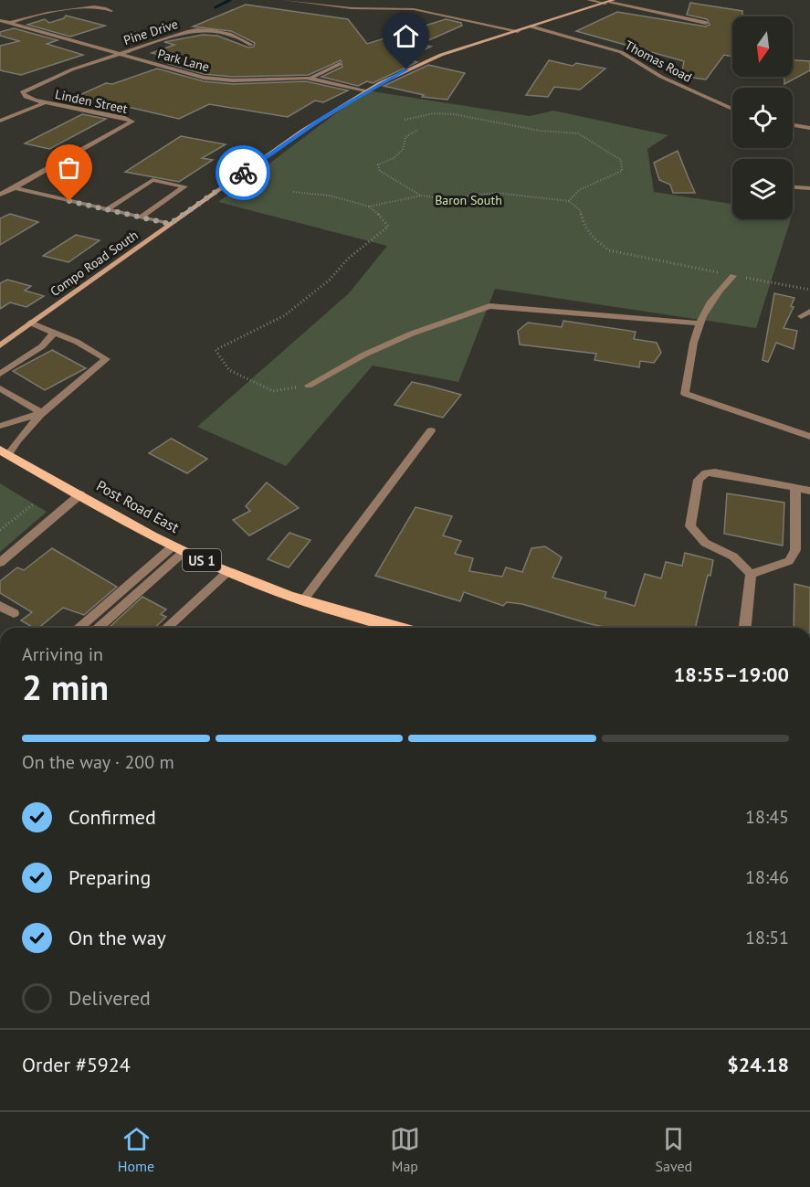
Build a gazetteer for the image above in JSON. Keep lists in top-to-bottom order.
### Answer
{
  "streets": {
    "main road": ["Compo Road South", "Post Road East", "US 1"],
    "street": [
      "Pine Drive",
      "Park Lane",
      "Thomas Road",
      "Linden Street"
    ]
  },
  "crossings": [
    ["Pine Drive", "Park Lane"],
    ["Pine Drive", "Linden Street"],
    ["Park Lane", "Compo Road South"],
    ["Thomas Road", "Compo Road South"]
  ],
  "parks": ["Baron South"],
  "north": "bottom",
  "page": {
    "heading": ["2 min", "Arriving in", "18:55–19:00"],
    "panel": ["Order #5924", "$24.18"],
    "bar": "On the way · 200 m",
    "list": [
      ["Confirmed", "18:45"],
      ["Preparing", "18:46"],
      ["On the way", "18:51"],
      "Delivered"
    ],
    "tabs": ["Home", "Map", "Saved"]
  }
}
